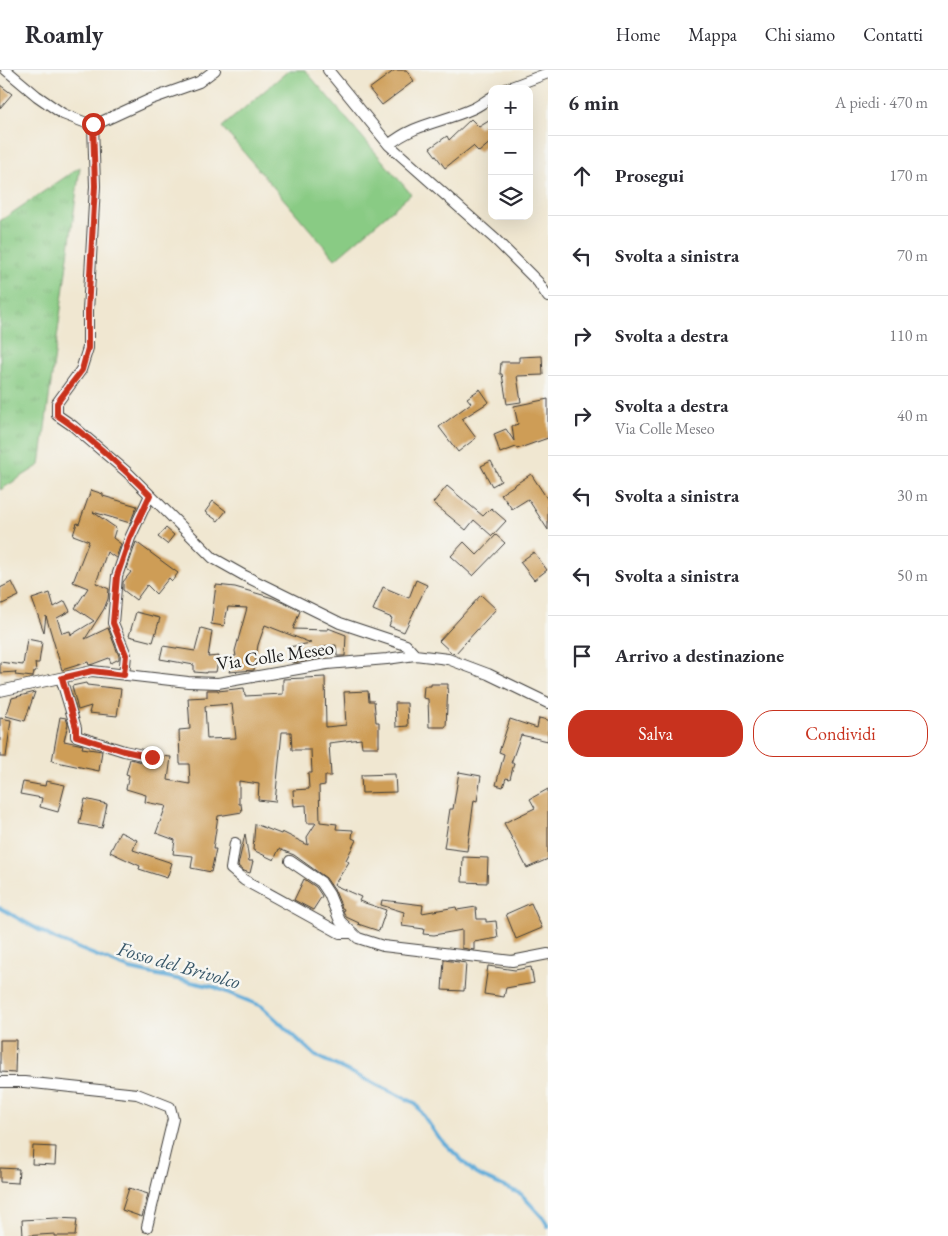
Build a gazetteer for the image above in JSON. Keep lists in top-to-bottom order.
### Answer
{
  "streets": {
    "street": ["Via Colle Meseo"]
  },
  "water": ["Fosso del Brivolco"],
  "page": {
    "header": "Roamly",
    "nav": [
      "Home",
      "Mappa",
      "Chi siamo",
      "Contatti"
    ],
    "heading": ["6 min", "A piedi · 470 m"],
    "map_buttons": ["+", "−"],
    "list": [
      ["Prosegui", "170 m"],
      ["Svolta a sinistra", "70 m"],
      ["Svolta a destra", "110 m"],
      ["Svolta a destra", "Via Colle Meseo", "40 m"],
      ["Svolta a sinistra", "30 m"],
      ["Svolta a sinistra", "50 m"],
      "Arrivo a destinazione"
    ],
    "buttons": ["Salva", "Condividi"]
  }
}
